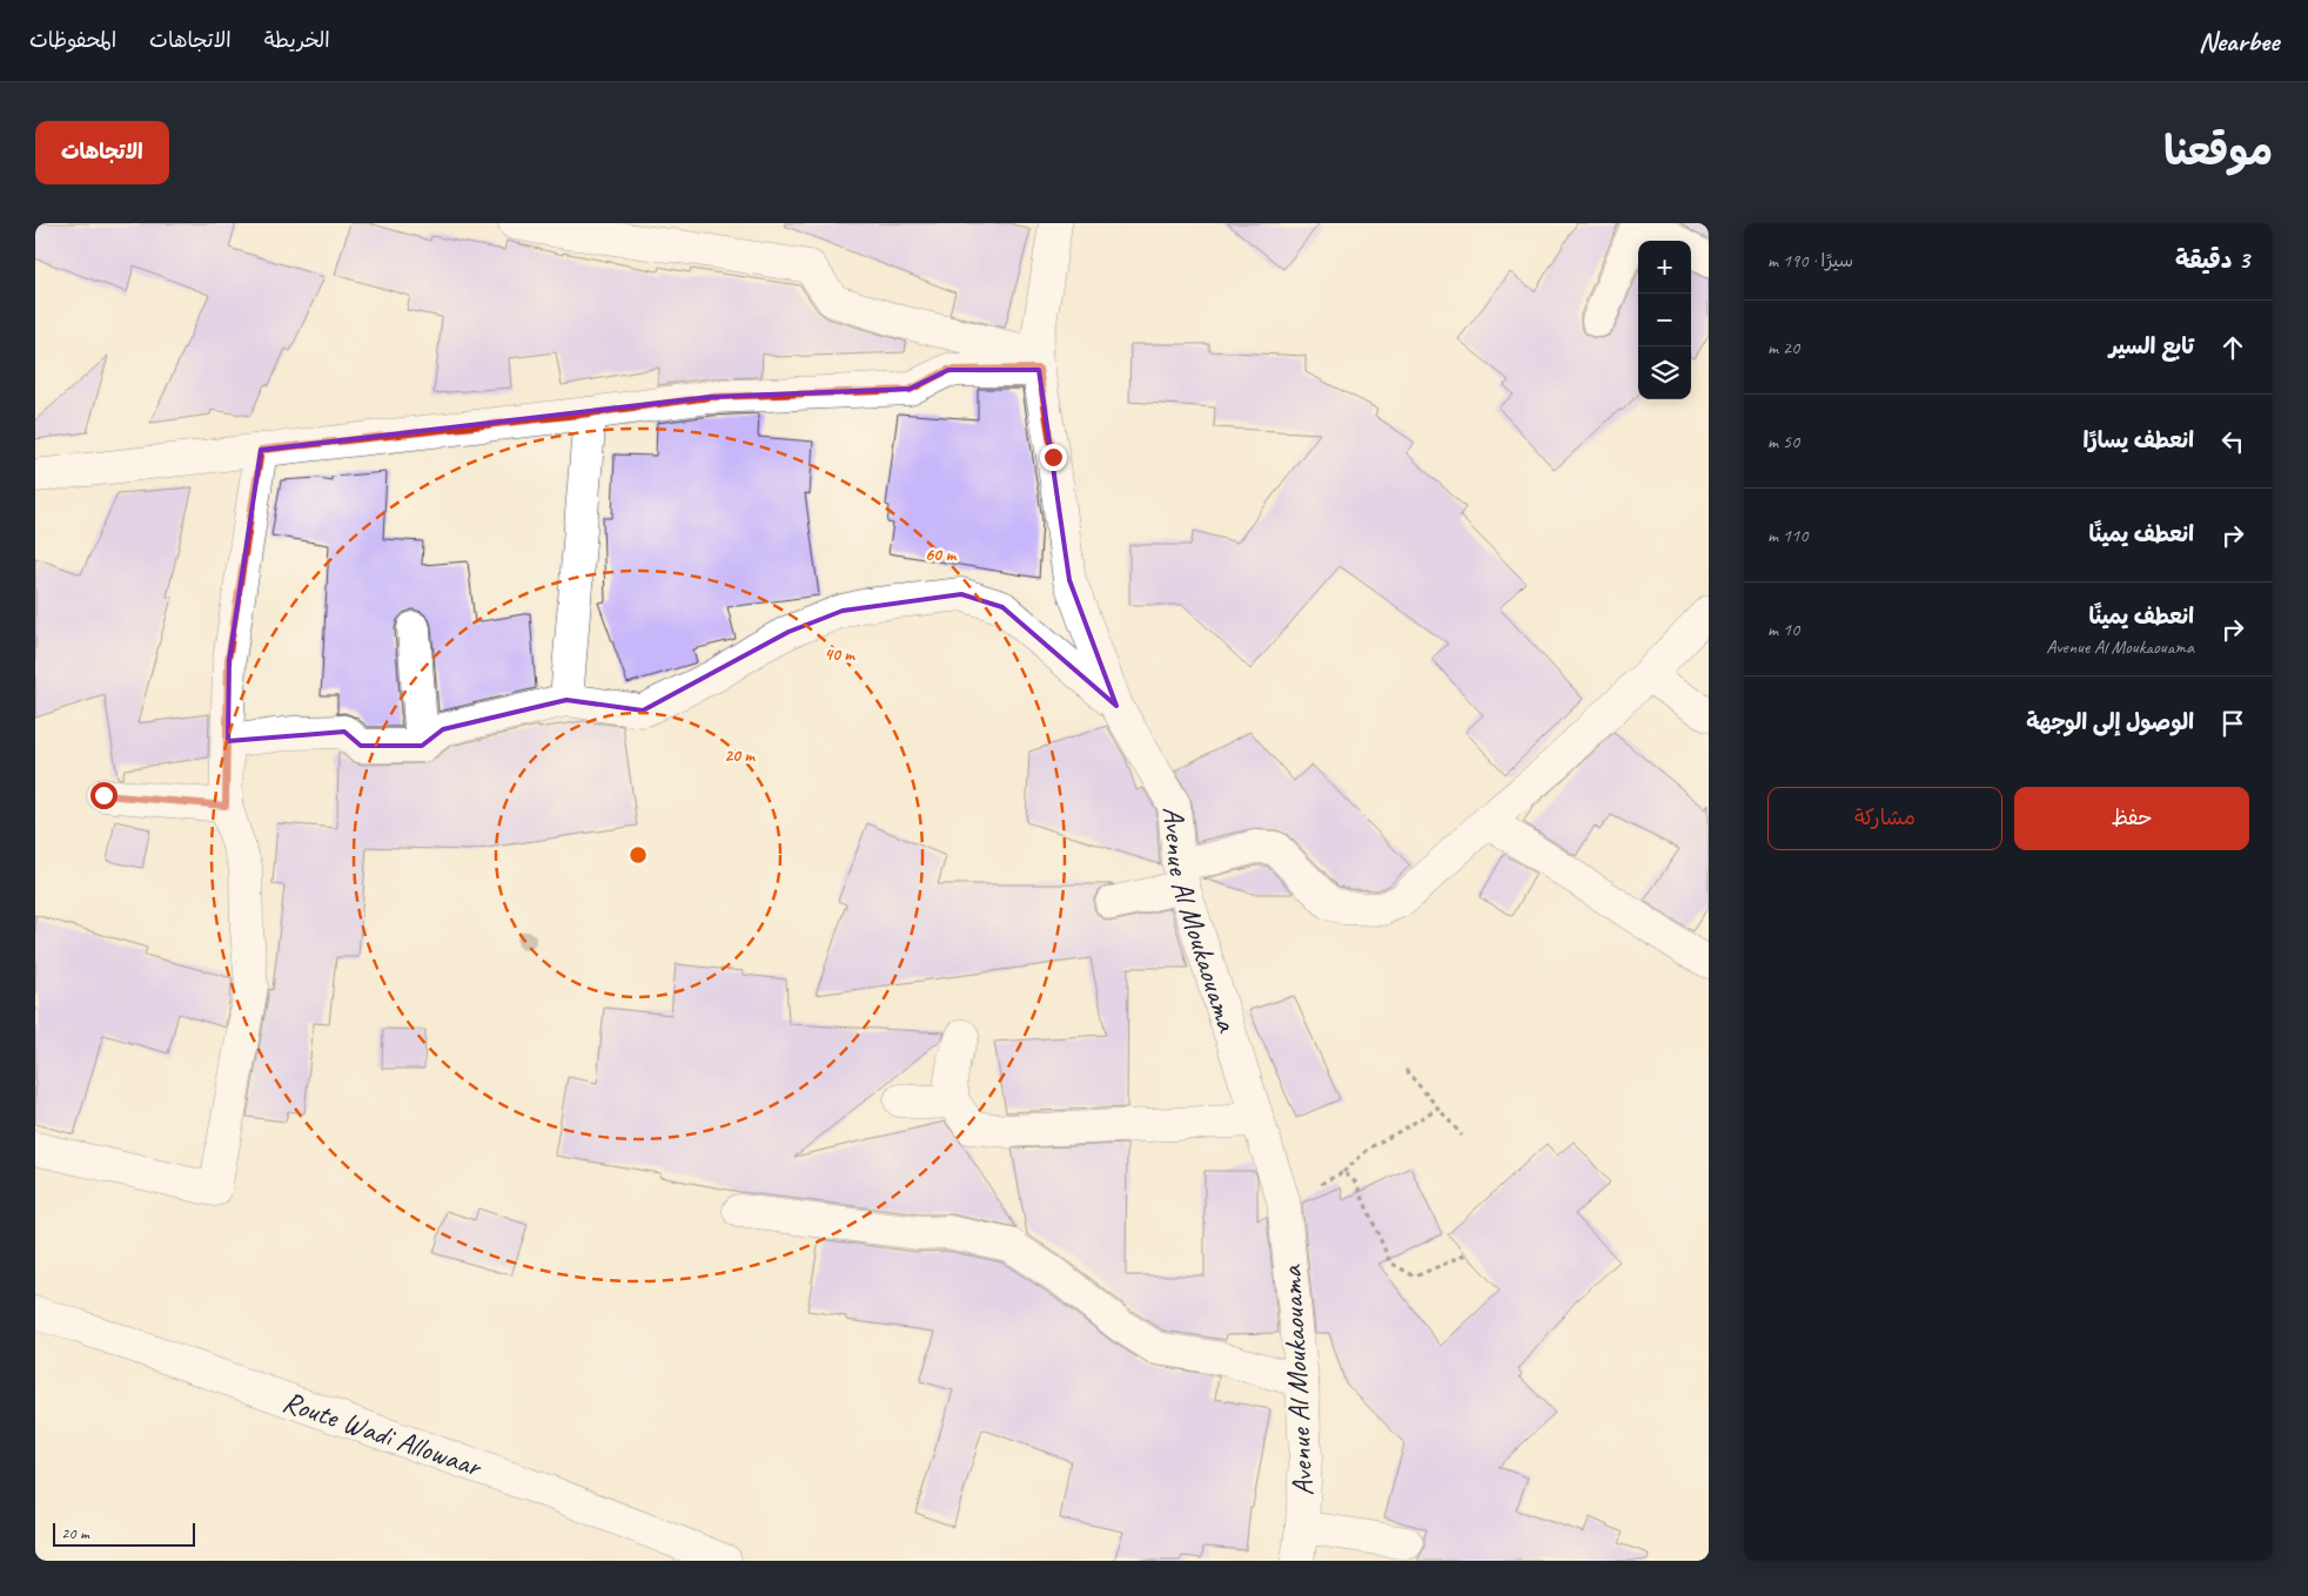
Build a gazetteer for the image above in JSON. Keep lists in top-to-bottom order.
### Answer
{
  "streets": {
    "street": ["Avenue Al Moukaouama", "Route Wadi Allowaar"]
  },
  "scale_bar": "20 m",
  "page": {
    "header": "Nearbee",
    "nav": ["الخريطة", "الاتجاهات", "المحفوظات"],
    "title": "موقعنا",
    "buttons": [
      "الاتجاهات",
      ["حفظ", "مشاركة"]
    ],
    "heading": ["3 دقيقة", "سيرًا · 190 m"],
    "map_buttons": ["+", "−"],
    "list": [
      ["تابع السير", "20 m"],
      ["انعطف يسارًا", "50 m"],
      ["انعطف يمينًا", "110 m"],
      ["انعطف يمينًا", "Avenue Al Moukaouama", "10 m"],
      "الوصول إلى الوجهة"
    ],
    "scale": "20 m"
  },
  "rings": ["60 m", "40 m", "20 m"]
}
